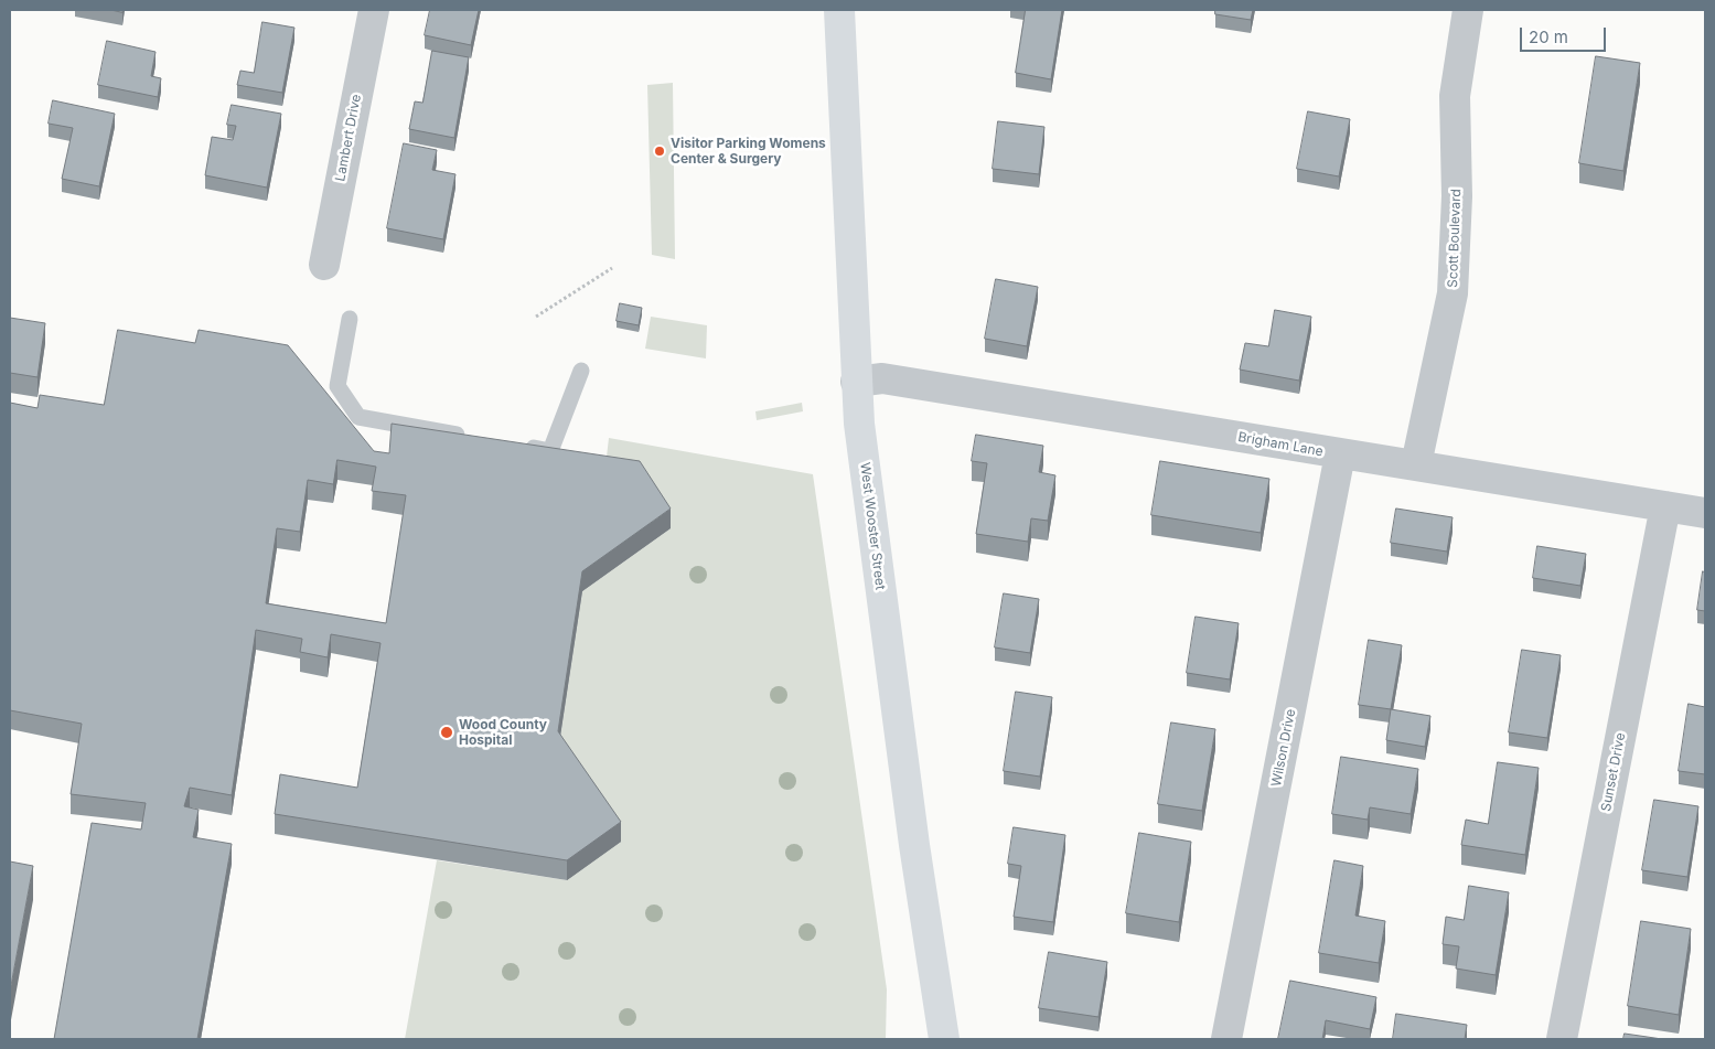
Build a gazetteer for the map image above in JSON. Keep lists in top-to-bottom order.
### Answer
{
  "streets": {
    "main road": ["West Wooster Street"],
    "street": [
      "Lambert Drive",
      "Scott Boulevard",
      "Brigham Lane",
      "Wilson Drive",
      "Sunset Drive"
    ]
  },
  "crossings": [
    ["Scott Boulevard", "Brigham Lane"],
    ["Brigham Lane", "West Wooster Street"],
    ["Brigham Lane", "Wilson Drive"],
    ["Brigham Lane", "Sunset Drive"]
  ],
  "places": ["Visitor Parking Womens Center & Surgery", "Wood County Hospital"],
  "scale_bar": "20 m"
}
